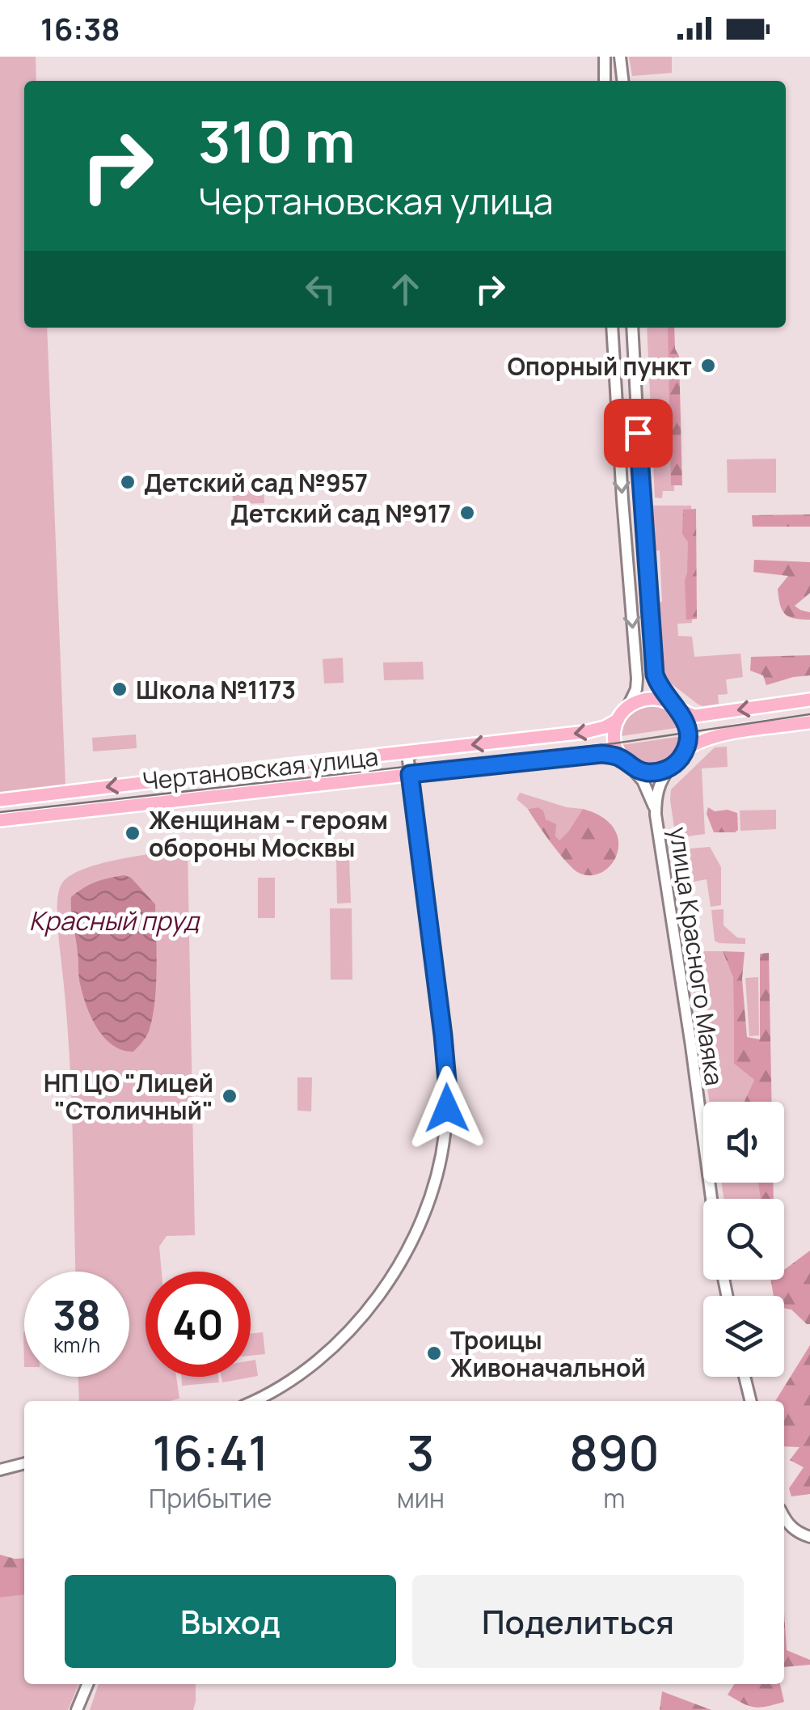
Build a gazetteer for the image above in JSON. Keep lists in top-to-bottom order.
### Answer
{
  "streets": {
    "main road": ["Чертановская улица"],
    "street": ["улица Красного Маяка"]
  },
  "crossings": [
    ["Чертановская улица", "улица Красного Маяка"]
  ],
  "water": ["Красный пруд"],
  "places": [
    "Опорный пункт",
    "Детский сад №957",
    "Детский сад №917",
    "Школа №1173",
    "Женщинам - героям обороны Москвы",
    "НП ЦО \"Лицей \"Столичный\"",
    "Троицы Живоначальной"
  ],
  "page": {
    "status": "16:38",
    "turn": ["310 m", "Чертановская улица"],
    "speed": "38 km/h",
    "limit": "40",
    "eta": [
      "16:41",
      "Прибытие",
      "3",
      "мин",
      "890",
      "m"
    ],
    "buttons": ["Выход", "Поделиться"]
  }
}
